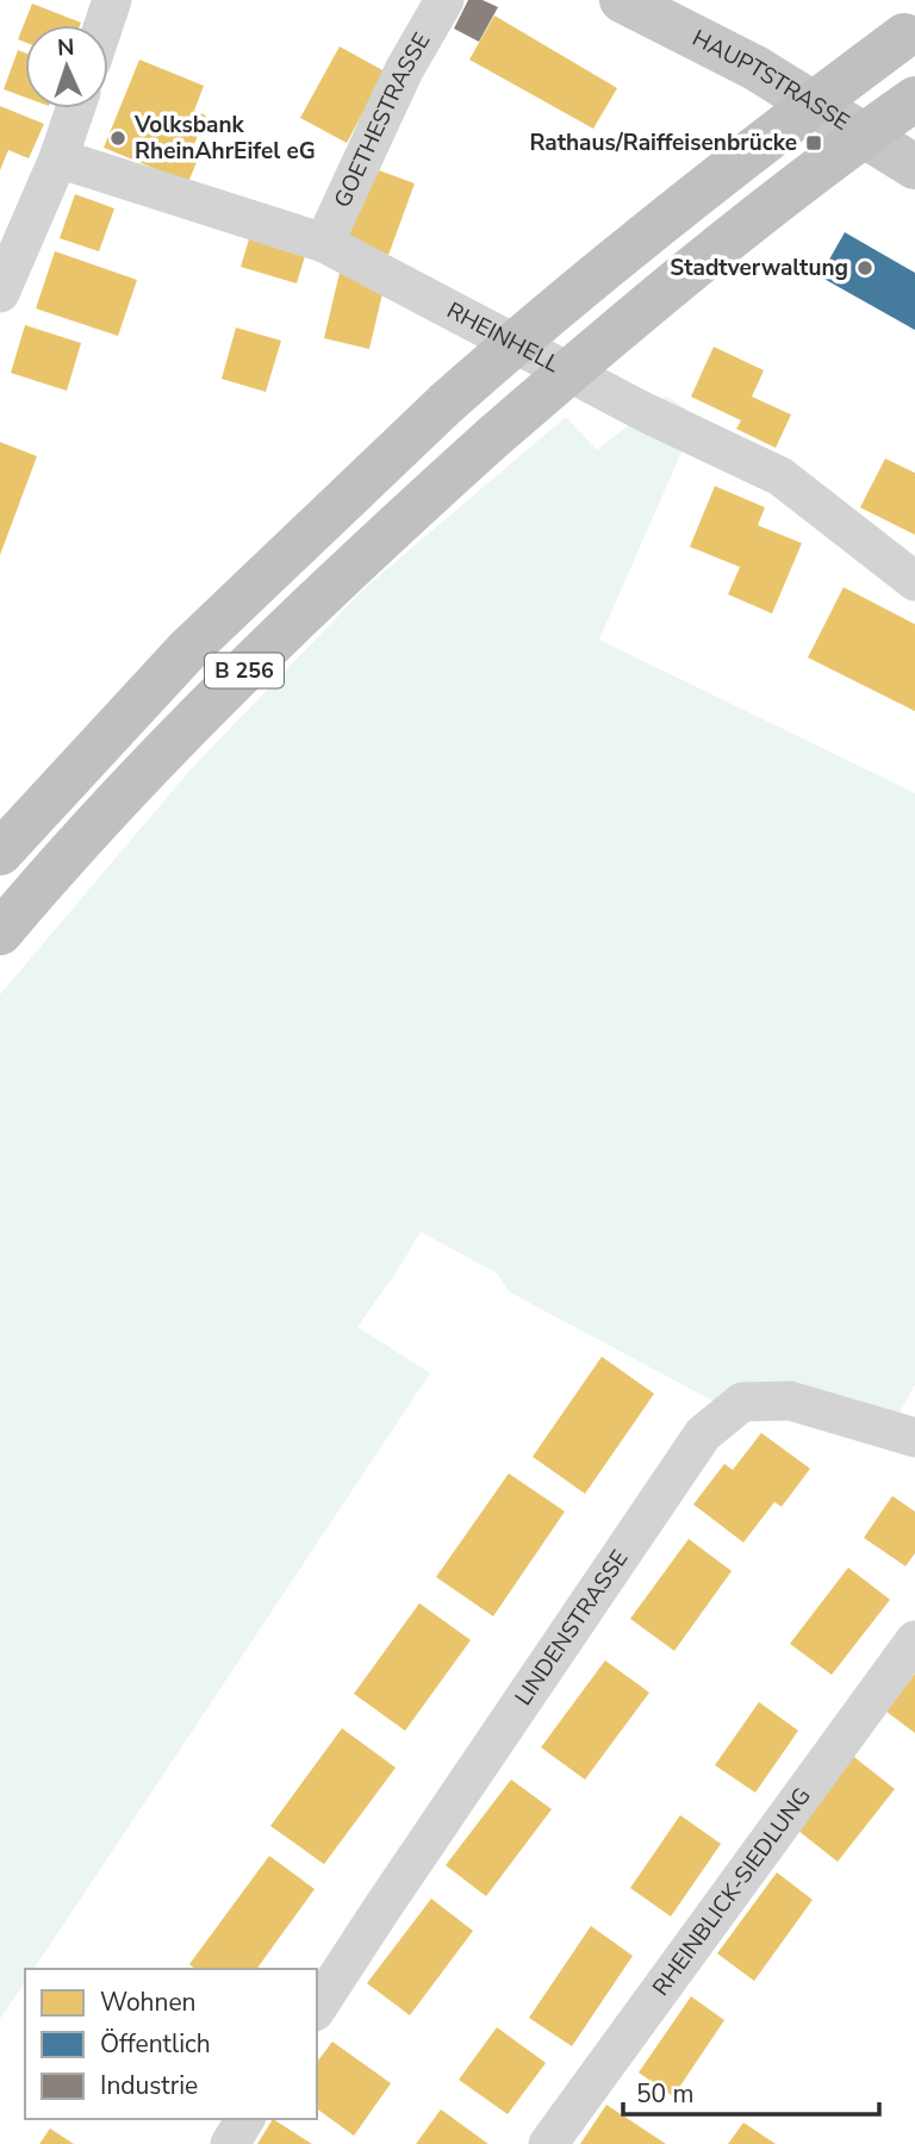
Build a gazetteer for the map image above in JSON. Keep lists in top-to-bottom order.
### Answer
{
  "streets": {
    "highway": ["B 256"],
    "main road": ["HAUPTSTRASSE"],
    "street": [
      "GOETHESTRASSE",
      "RHEINHELL",
      "LINDENSTRASSE",
      "RHEINBLICK-SIEDLUNG"
    ]
  },
  "crossings": [
    ["GOETHESTRASSE", "RHEINHELL"]
  ],
  "places": {
    "other": ["Volksbank RheinAhrEifel eG", "Stadtverwaltung"],
    "transit": ["Rathaus/Raiffeisenbrücke"]
  },
  "legend": ["Wohnen", "Öffentlich", "Industrie"],
  "scale_bar": "50 m",
  "north": "top"
}
